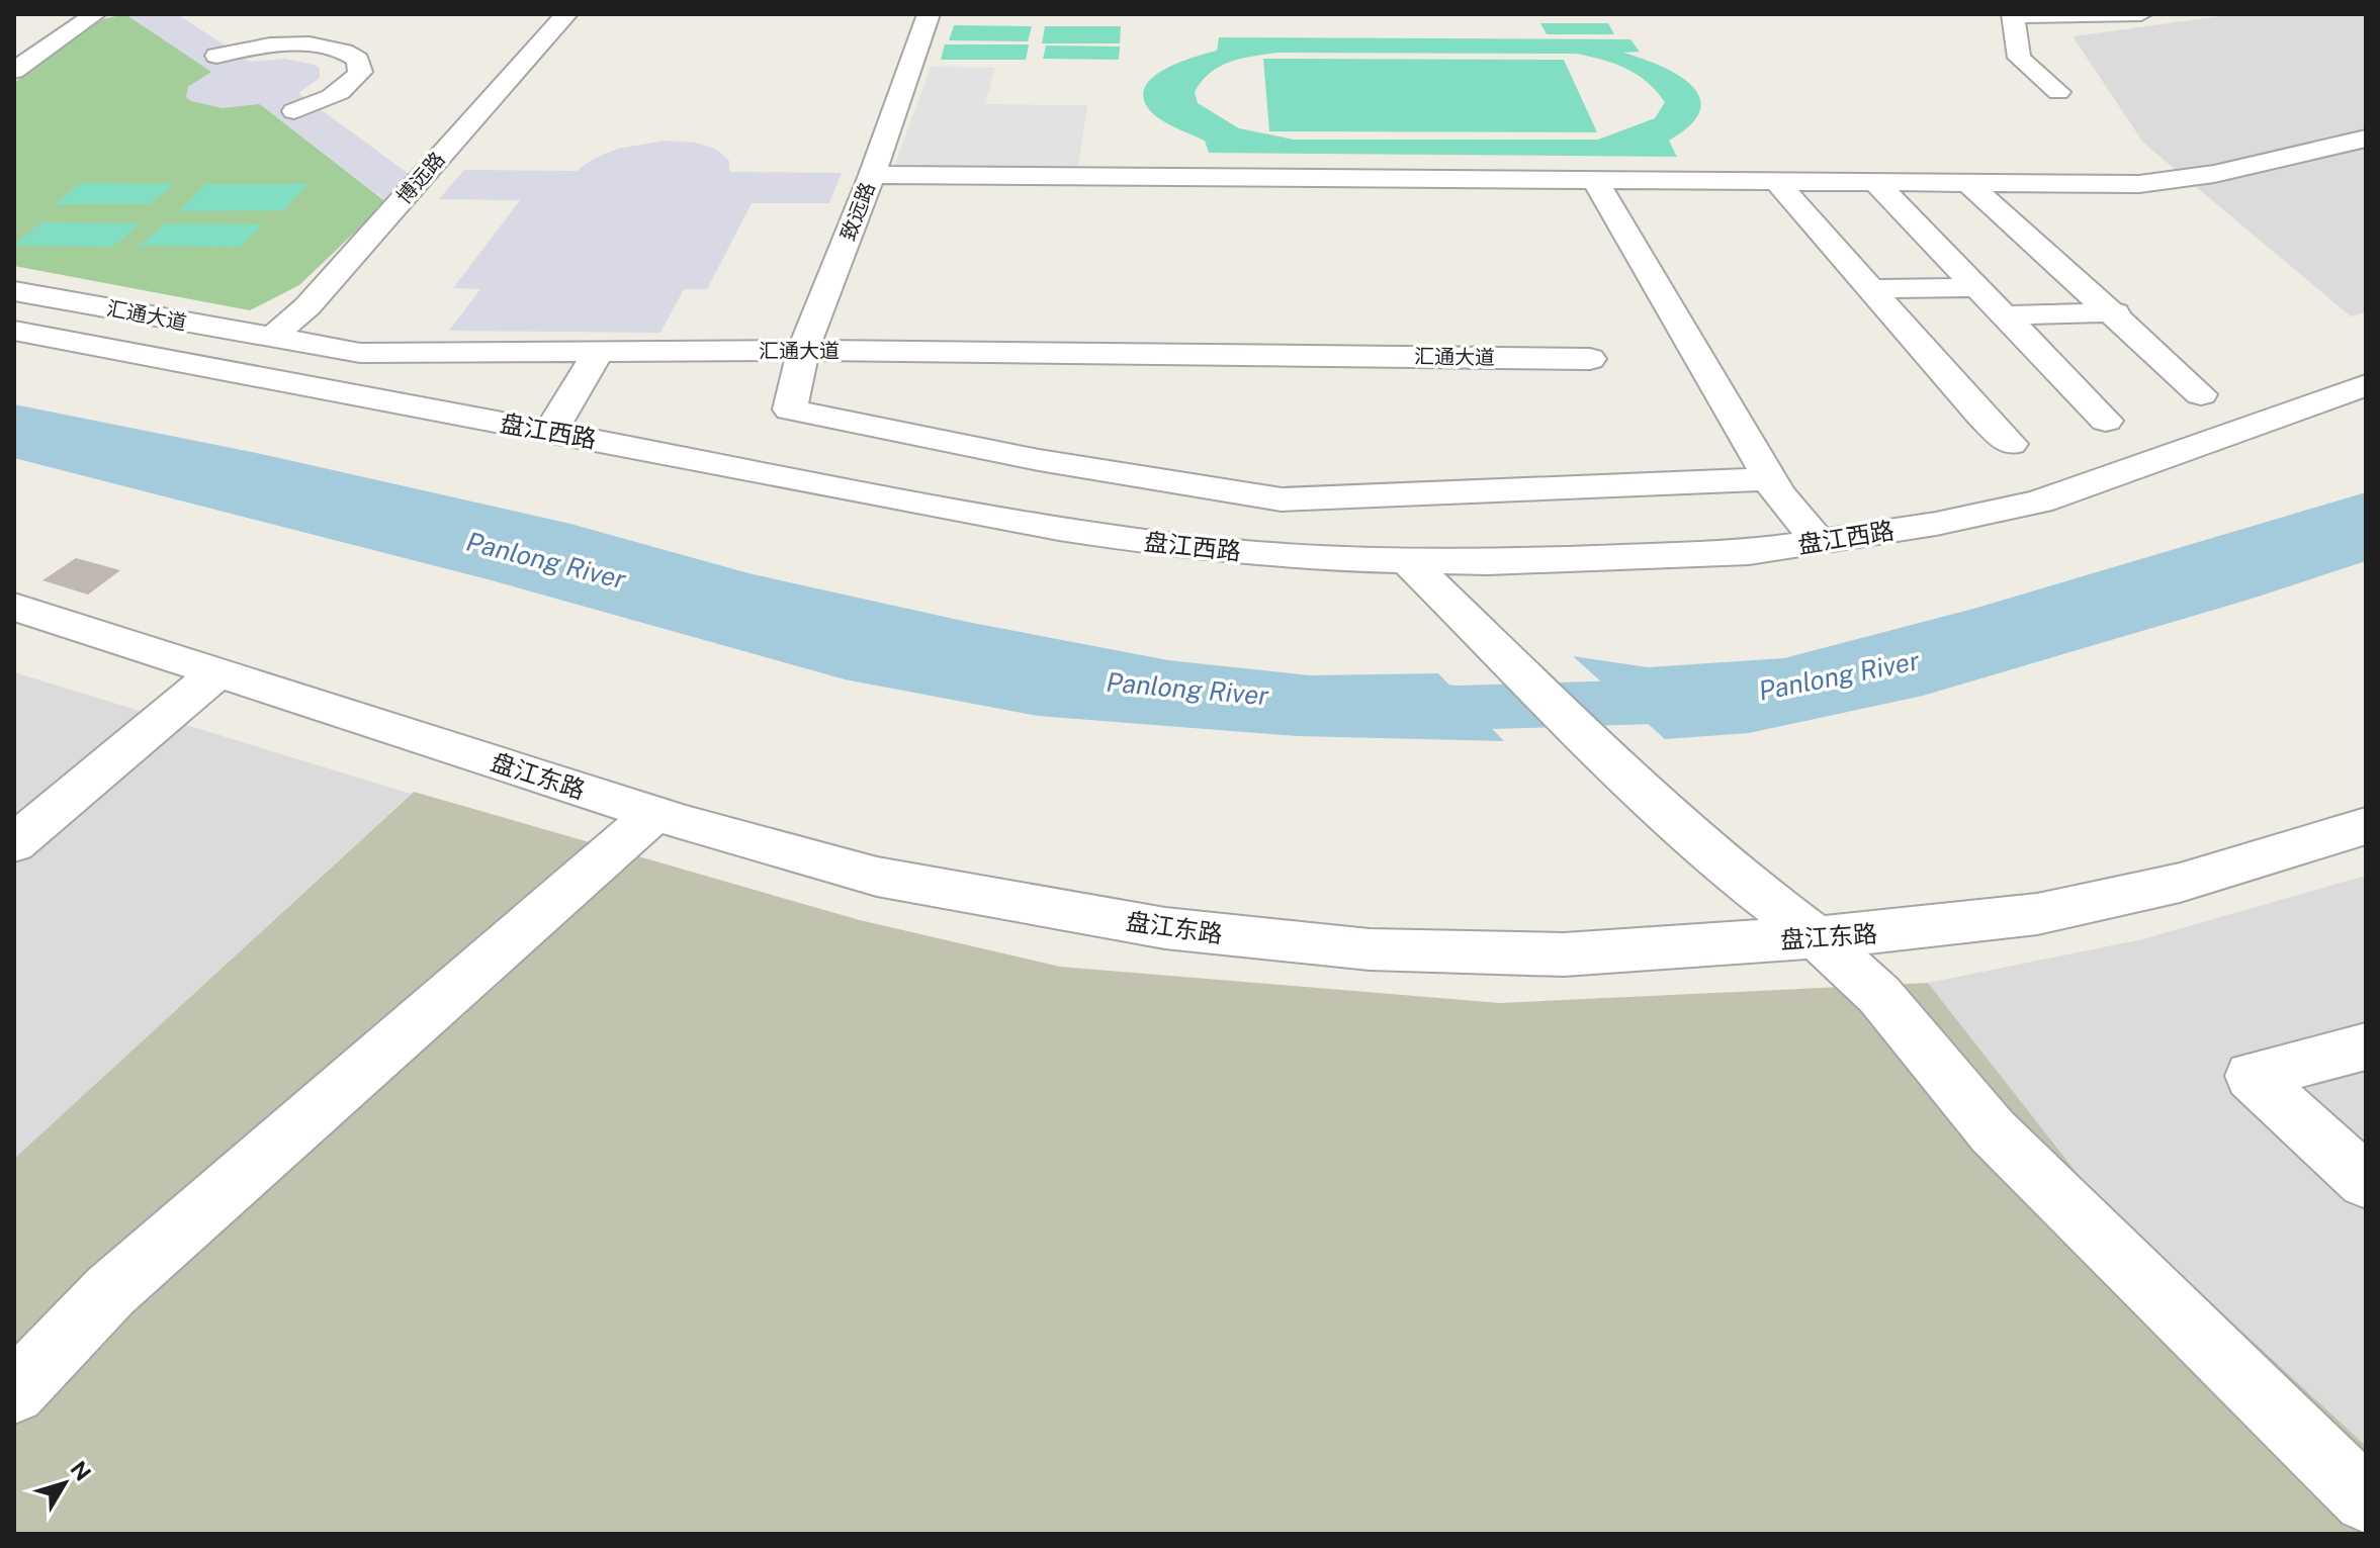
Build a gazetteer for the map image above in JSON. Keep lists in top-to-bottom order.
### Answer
{
  "streets": {
    "street": [
      "博远路",
      "致远路",
      "汇通大道",
      "盘江西路",
      "盘江东路"
    ]
  },
  "crossings": [
    ["博远路", "汇通大道"],
    ["致远路", "汇通大道"]
  ],
  "water": ["Panlong River"],
  "north": "top right"
}
